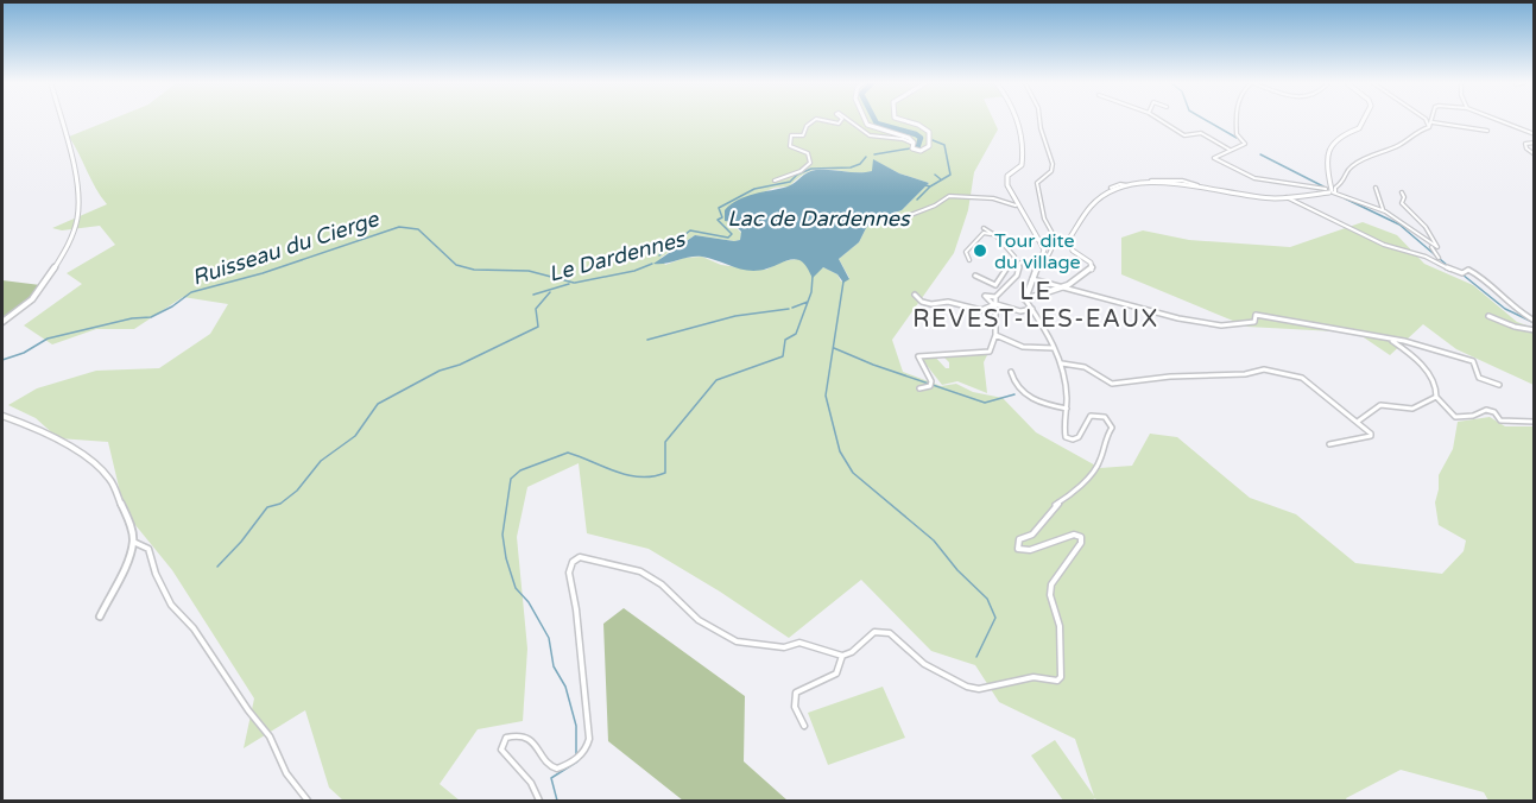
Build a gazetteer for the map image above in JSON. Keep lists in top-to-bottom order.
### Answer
{
  "districts": ["LE REVEST-LES-EAUX"],
  "water": ["Lac de Dardennes", "Ruisseau du Cierge", "Le Dardennes"],
  "places": ["Tour dite du village"]
}
